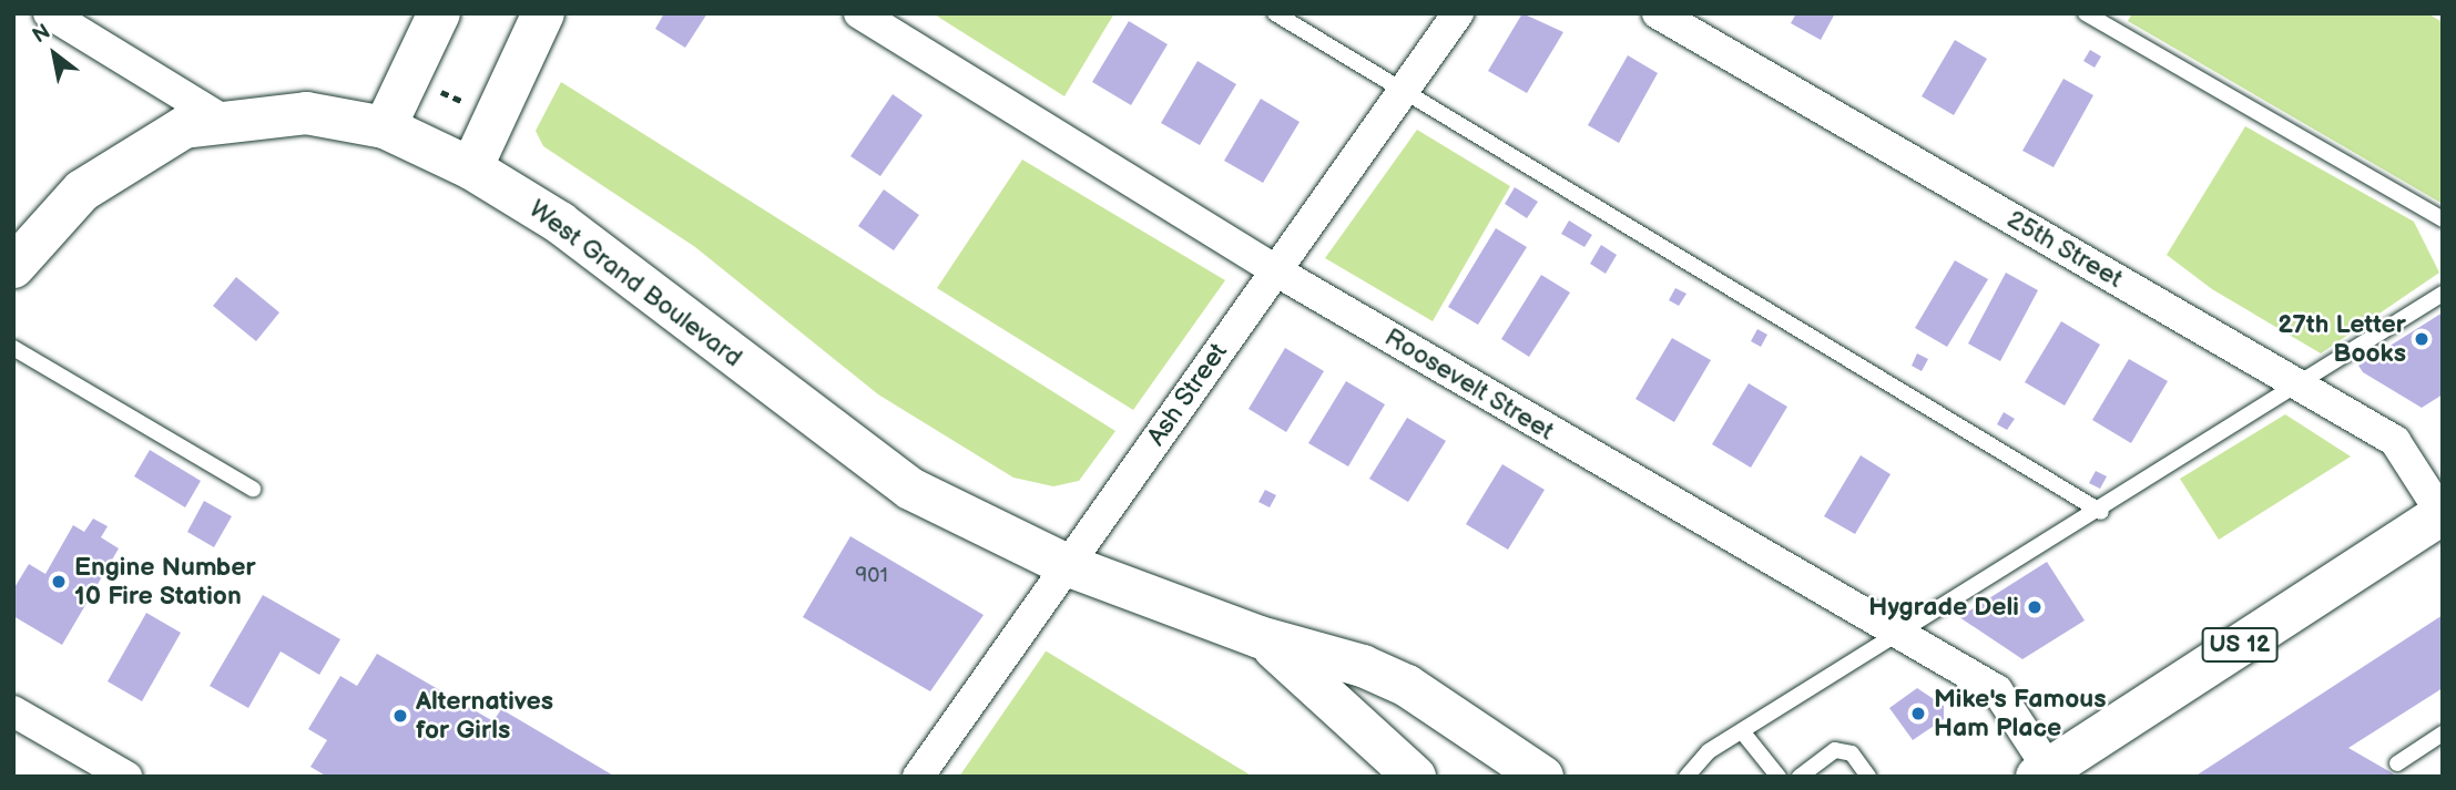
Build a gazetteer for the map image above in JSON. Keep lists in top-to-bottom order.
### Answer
{
  "streets": {
    "main road": ["West Grand Boulevard", "US 12"],
    "street": ["25th Street", "Roosevelt Street", "Ash Street"]
  },
  "crossings": [
    ["25th Street", "US 12"],
    ["West Grand Boulevard", "Ash Street"],
    ["Roosevelt Street", "Ash Street"],
    ["Roosevelt Street", "US 12"]
  ],
  "places": [
    "27th Letter Books",
    "Engine Number 10 Fire Station",
    "Hygrade Deli",
    "Mike's Famous Ham Place",
    "Alternatives for Girls"
  ],
  "house_numbers": ["901"],
  "north": "top left"
}
